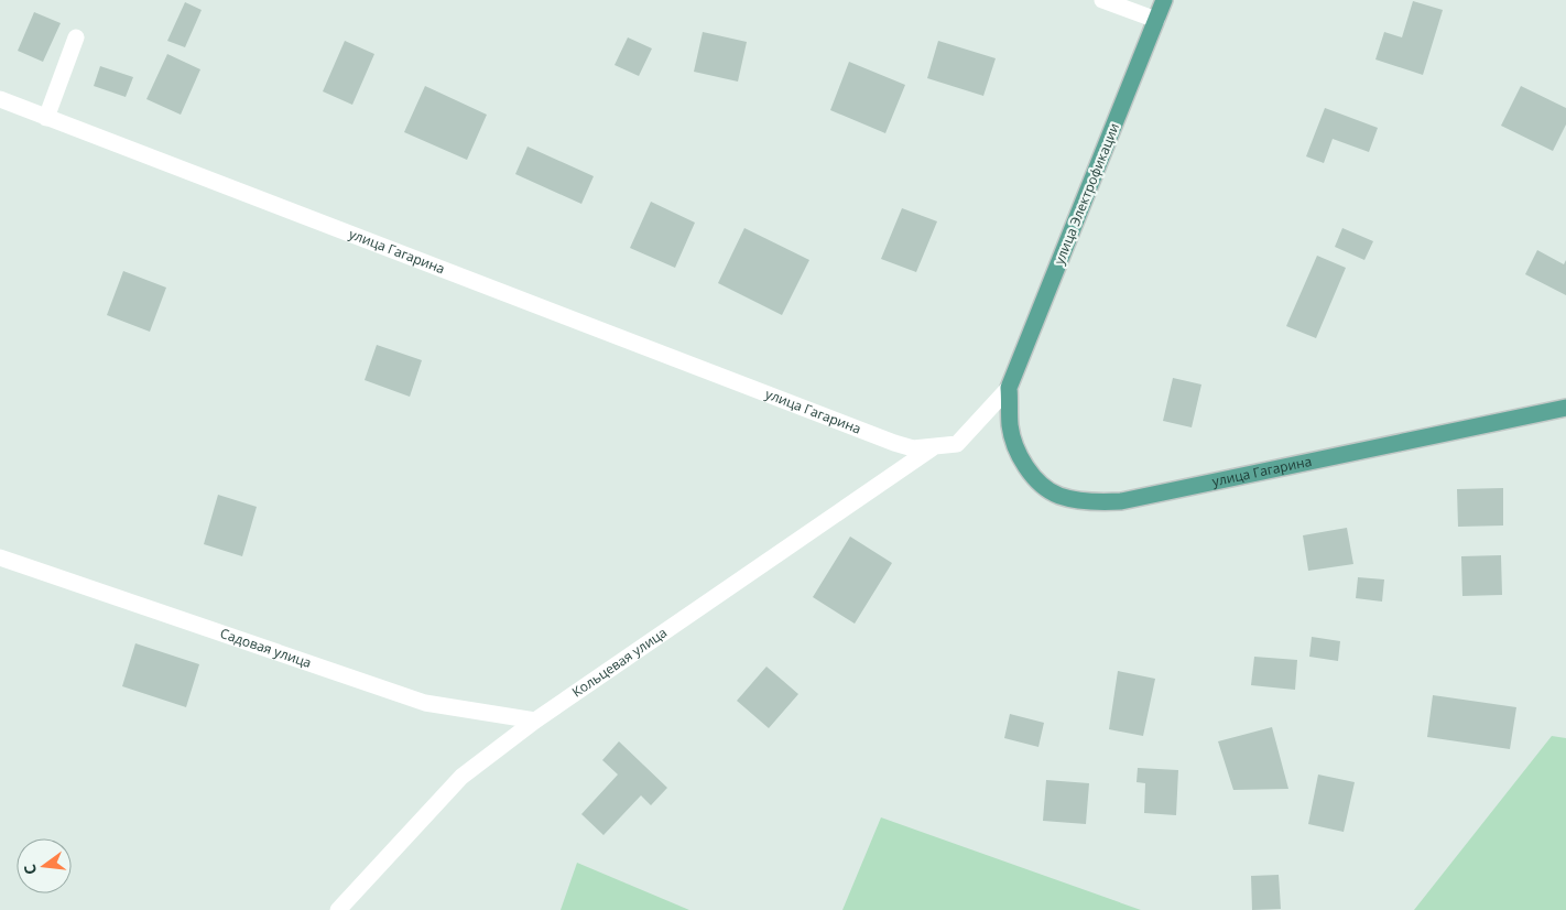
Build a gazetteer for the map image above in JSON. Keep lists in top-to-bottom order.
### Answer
{
  "streets": {
    "main road": ["улица Электрофикации", "улица Гагарина"],
    "street": ["Садовая улица", "Кольцевая улица"]
  },
  "crossings": [
    ["улица Электрофикации", "улица Гагарина"],
    ["улица Гагарина", "Кольцевая улица"],
    ["Садовая улица", "Кольцевая улица"]
  ],
  "north": "left"
}
